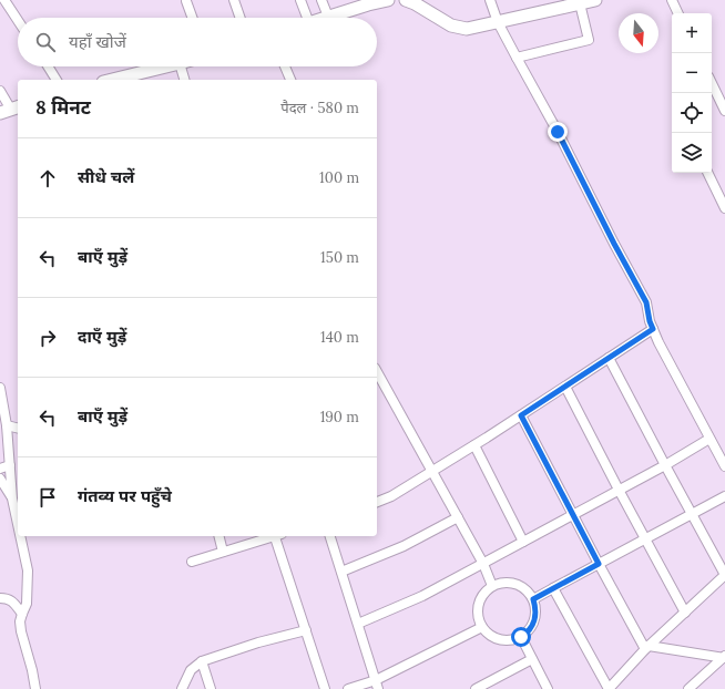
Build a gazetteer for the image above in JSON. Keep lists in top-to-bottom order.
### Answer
{
  "north": "bottom",
  "page": {
    "map_buttons": ["+", "−"],
    "search": "यहाँ खोजें",
    "heading": ["8 मिनट", "पैदल · 580 m"],
    "list": [
      ["सीधे चलें", "100 m"],
      ["बाएँ मुड़ें", "150 m"],
      ["दाएँ मुड़ें", "140 m"],
      ["बाएँ मुड़ें", "190 m"],
      "गंतव्य पर पहुँचे"
    ]
  }
}
